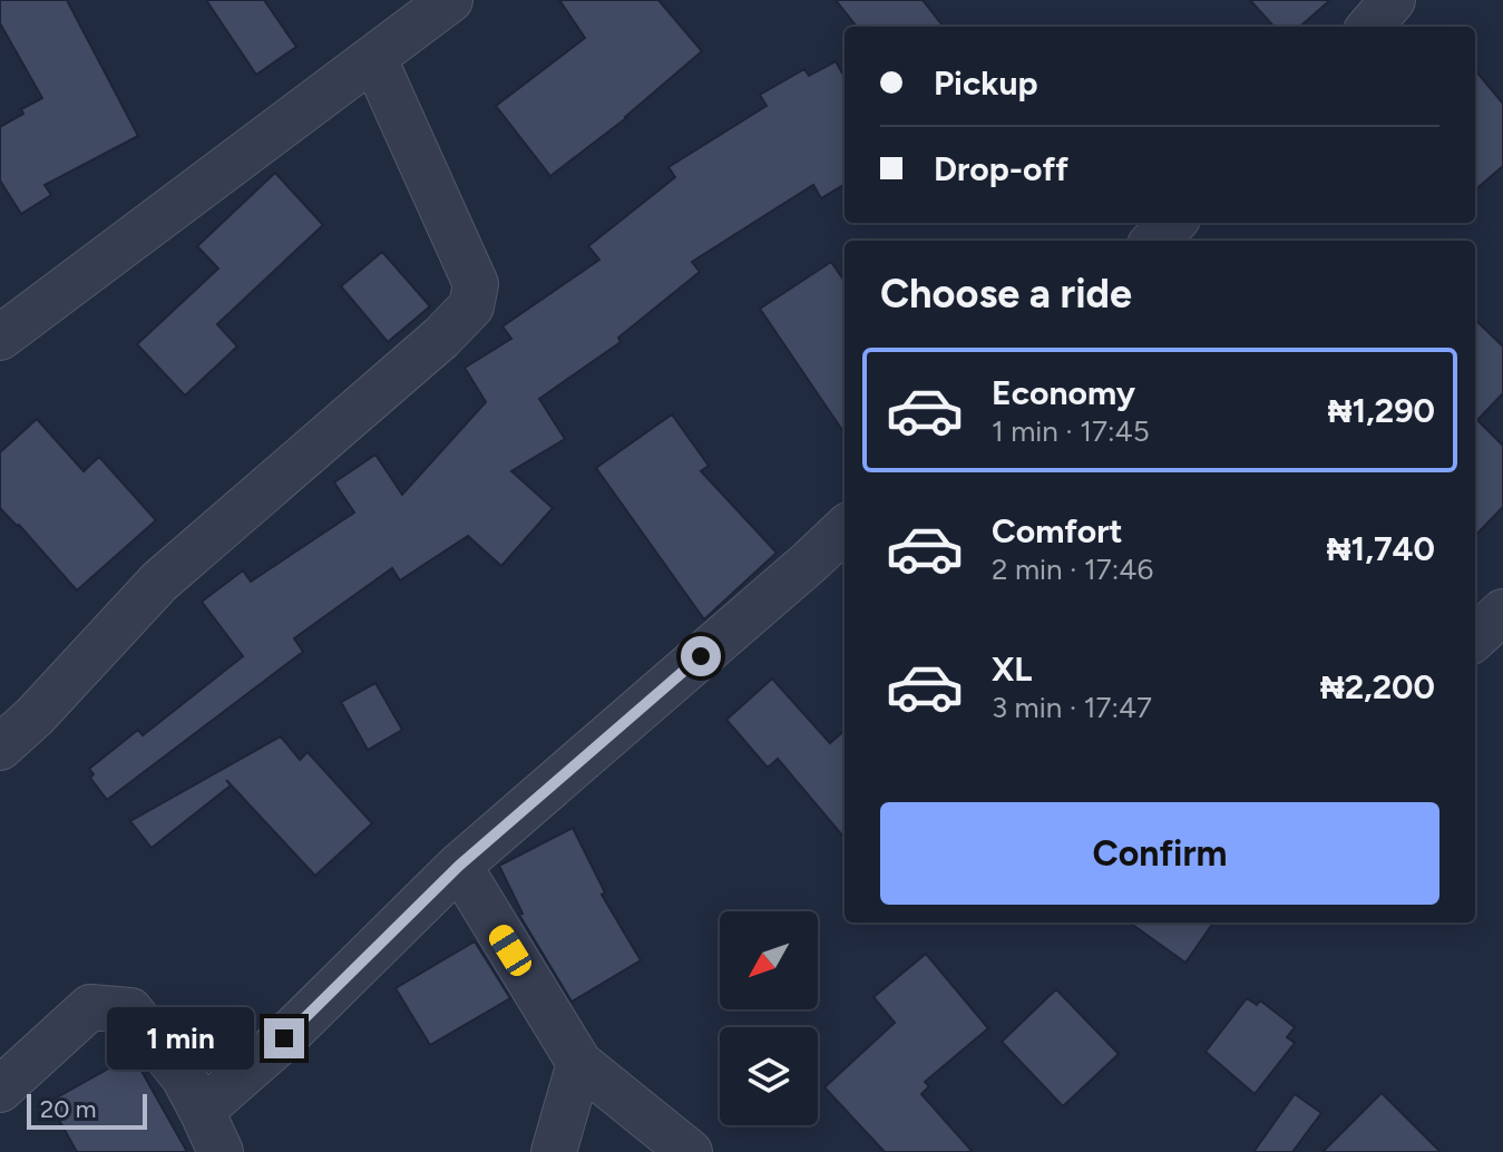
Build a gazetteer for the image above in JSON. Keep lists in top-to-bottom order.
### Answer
{
  "scale_bar": "20 m",
  "north": "bottom left",
  "page": {
    "banner": ["Pickup", "Drop-off"],
    "heading": "Choose a ride",
    "list": [
      {
        "name": "Economy",
        "note": "1 min · 17:45",
        "value": "₦1,290"
      },
      {
        "name": "Comfort",
        "note": "2 min · 17:46",
        "value": "₦1,740"
      },
      {
        "name": "XL",
        "note": "3 min · 17:47",
        "value": "₦2,200"
      }
    ],
    "buttons": "Confirm",
    "bubble": "1 min",
    "scale": "20 m"
  }
}
